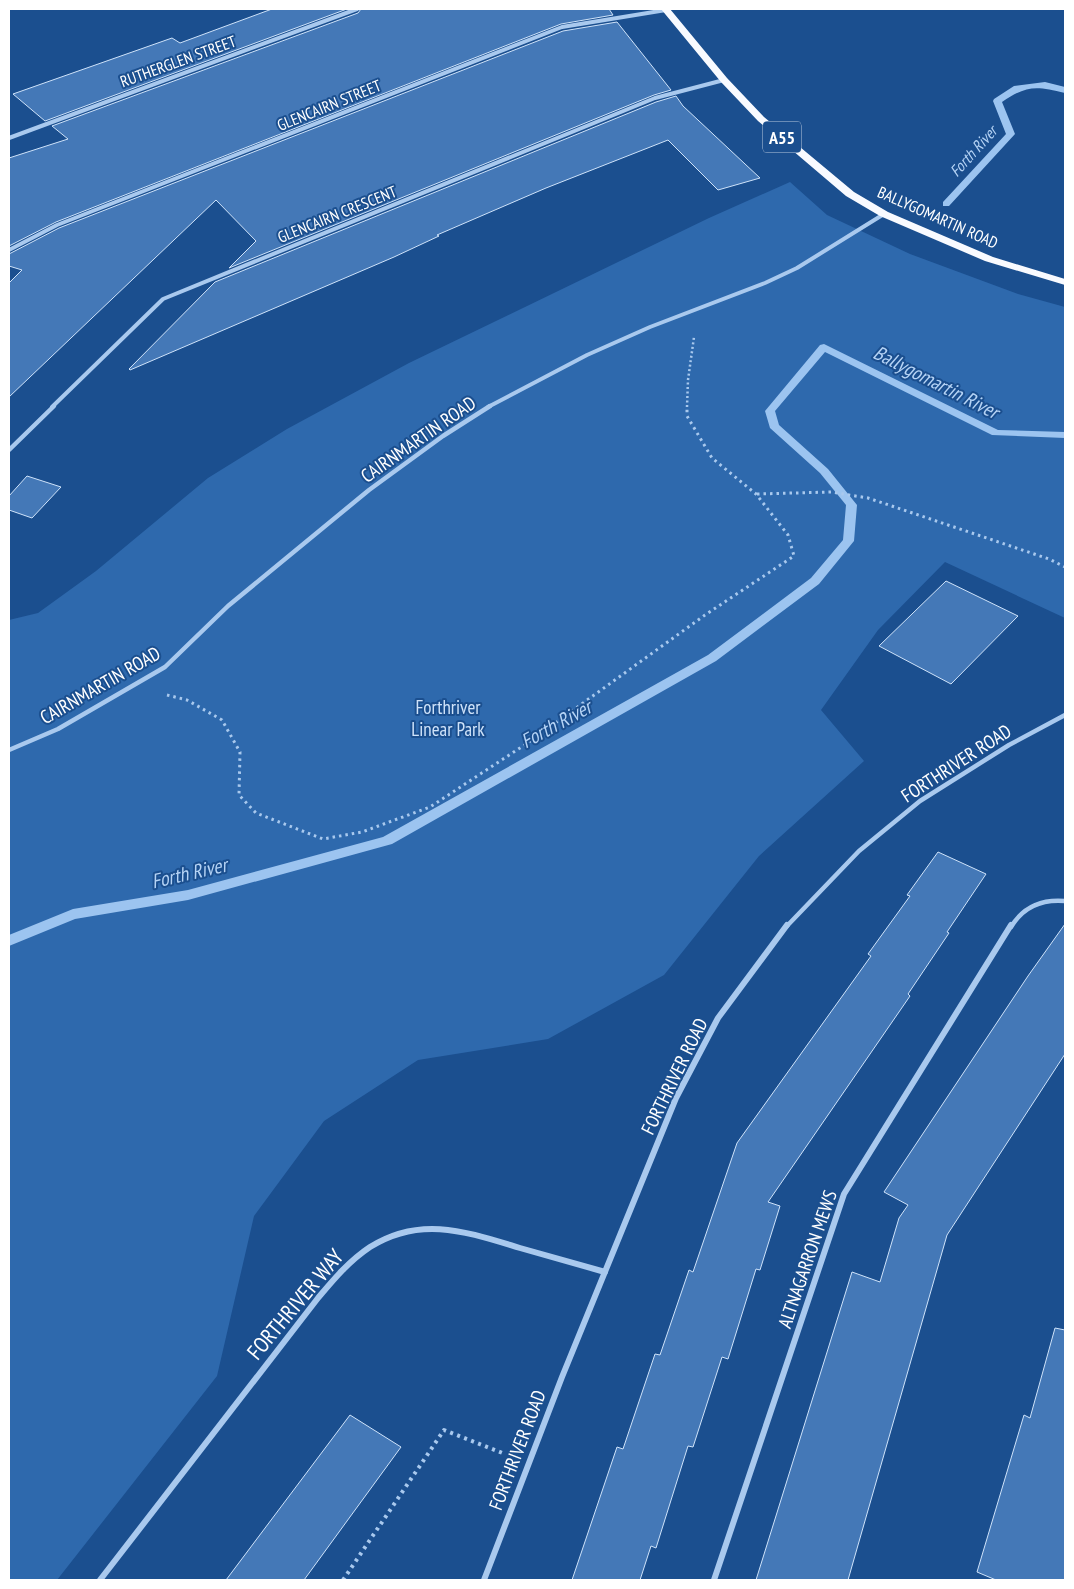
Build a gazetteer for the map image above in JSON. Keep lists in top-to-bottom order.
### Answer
{
  "streets": {
    "highway": ["A55", "BALLYGOMARTIN ROAD"],
    "street": [
      "RUTHERGLEN STREET",
      "GLENCAIRN STREET",
      "GLENCAIRN CRESCENT",
      "CAIRNMARTIN ROAD",
      "FORTHRIVER ROAD",
      "ALTNAGARRON MEWS",
      "FORTHRIVER WAY"
    ]
  },
  "crossings": [
    ["GLENCAIRN STREET", "BALLYGOMARTIN ROAD"],
    ["GLENCAIRN CRESCENT", "BALLYGOMARTIN ROAD"],
    ["BALLYGOMARTIN ROAD", "CAIRNMARTIN ROAD"],
    ["FORTHRIVER ROAD", "FORTHRIVER WAY"]
  ],
  "water": ["Forth River", "Ballygomartin River"],
  "parks": ["Forthriver Linear Park"]
}
